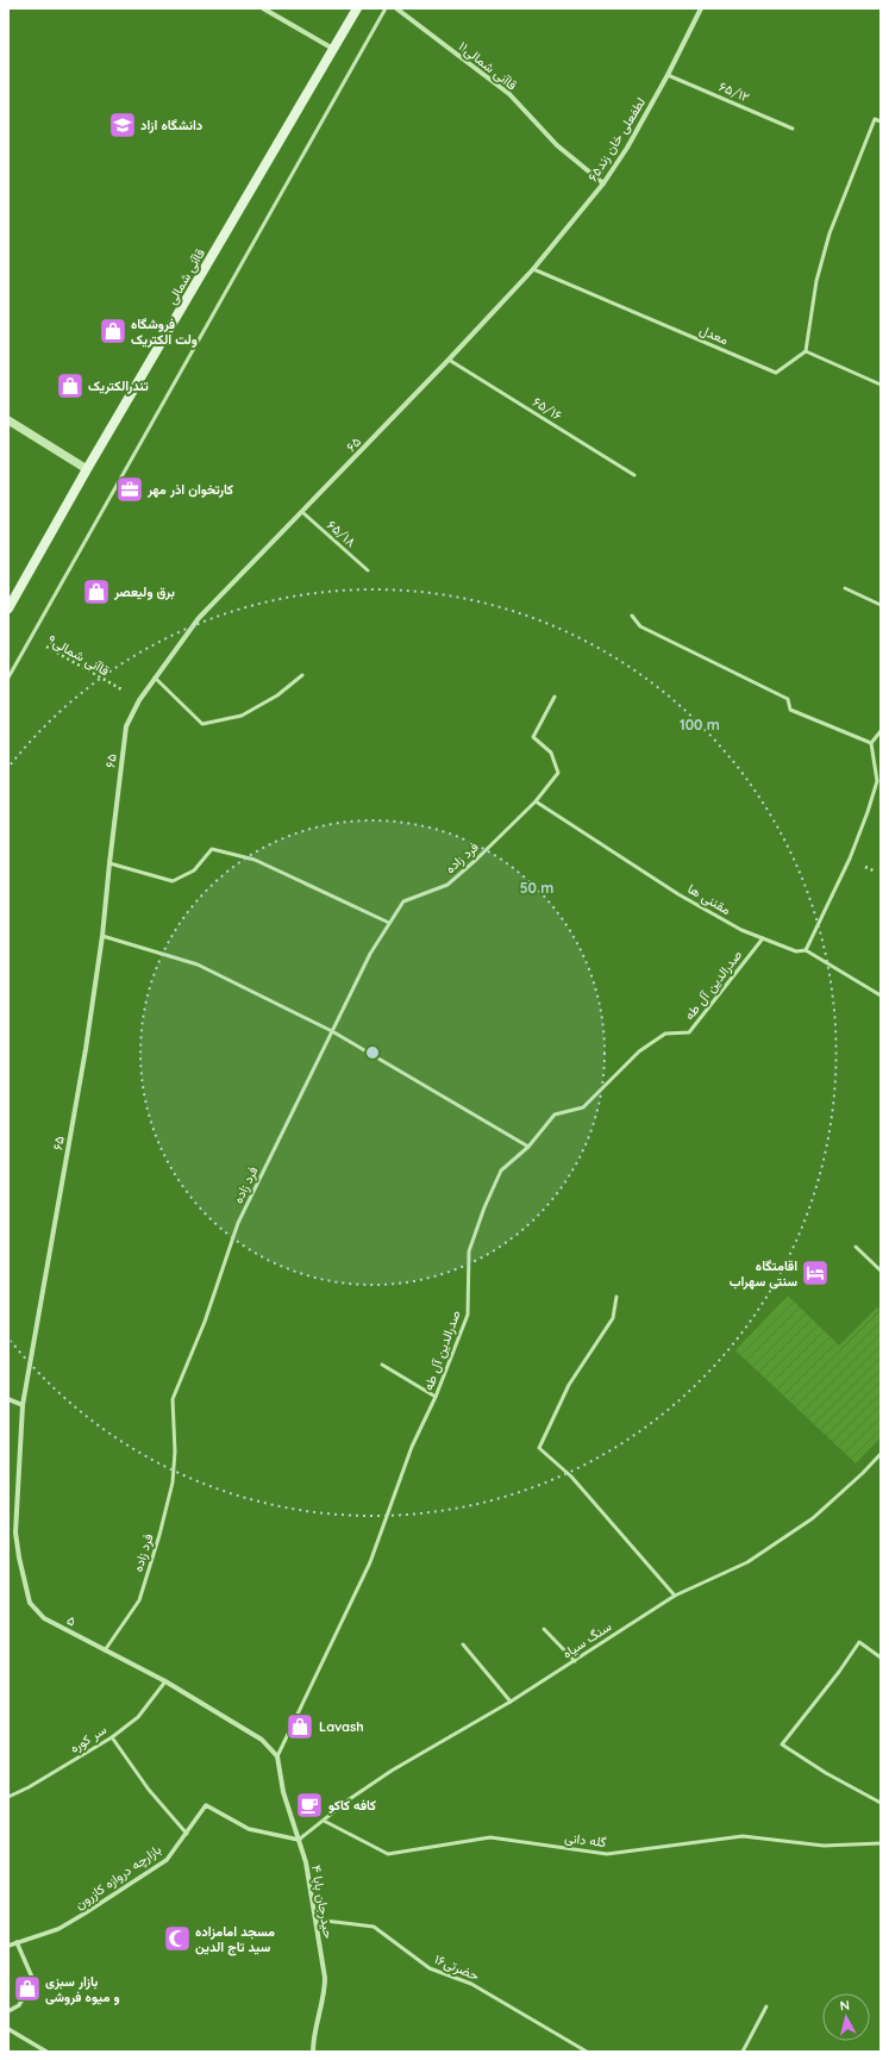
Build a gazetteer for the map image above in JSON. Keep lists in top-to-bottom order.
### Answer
{
  "streets": {
    "main road": ["قاآنی شمالی"],
    "street": [
      "قاآنی شمالی۱۱",
      "لطفعلی خان زند۶۵",
      "۶۵",
      "۵",
      "بازارچه دروازه کازرون",
      "حیدرجان بابا ۴"
    ],
    "lane": [
      "۶۵/۱۲",
      "معدل",
      "۶۵/۱۶",
      "۶۵/۱۸",
      "فرد زاده",
      "مقننی ها",
      "صدرالدین آل طه",
      "سنگ سیاه",
      "سر کوره",
      "گله دانی",
      "حضرتی۱۶"
    ],
    "path": ["۹قاآنی شمالی"]
  },
  "crossings": [
    ["قاآنی شمالی۱۱", "لطفعلی خان زند۶۵"],
    ["۶۵/۱۲", "لطفعلی خان زند۶۵"],
    ["لطفعلی خان زند۶۵", "معدل"],
    ["لطفعلی خان زند۶۵", "۶۵"],
    ["معدل", "۶۵"],
    ["۶۵/۱۶", "۶۵"],
    ["۶۵", "۶۵/۱۸"],
    ["۶۵", "۹قاآنی شمالی"],
    ["۶۵", "۵"],
    ["فرد زاده", "مقننی ها"],
    ["فرد زاده", "۵"],
    ["مقننی ها", "صدرالدین آل طه"],
    ["صدرالدین آل طه", "۵"],
    ["صدرالدین آل طه", "حیدرجان بابا ۴"],
    ["۵", "سر کوره"],
    ["۵", "حیدرجان بابا ۴"],
    ["سنگ سیاه", "گله دانی"],
    ["سنگ سیاه", "بازارچه دروازه کازرون"],
    ["سنگ سیاه", "حیدرجان بابا ۴"],
    ["بازارچه دروازه کازرون", "حیدرجان بابا ۴"],
    ["حیدرجان بابا ۴", "حضرتی۱۶"]
  ],
  "places": {
    "school or university": ["دانشگاه ازاد"],
    "shop": [
      "فروشگاه ولت الکتریک",
      "تندرالکتریک",
      "برق ولیعصر",
      "Lavash",
      "بازار سبزی و میوه فروشی"
    ],
    "office": ["کارتخوان اذر مهر"],
    "hotel": ["اقامتگاه سنتی سهراب"],
    "cafe": ["کافه کاکو"],
    "mosque": ["مسجد امامزاده سید تاج الدین"]
  },
  "north": "top",
  "rings": ["100 m", "50 m"]
}
